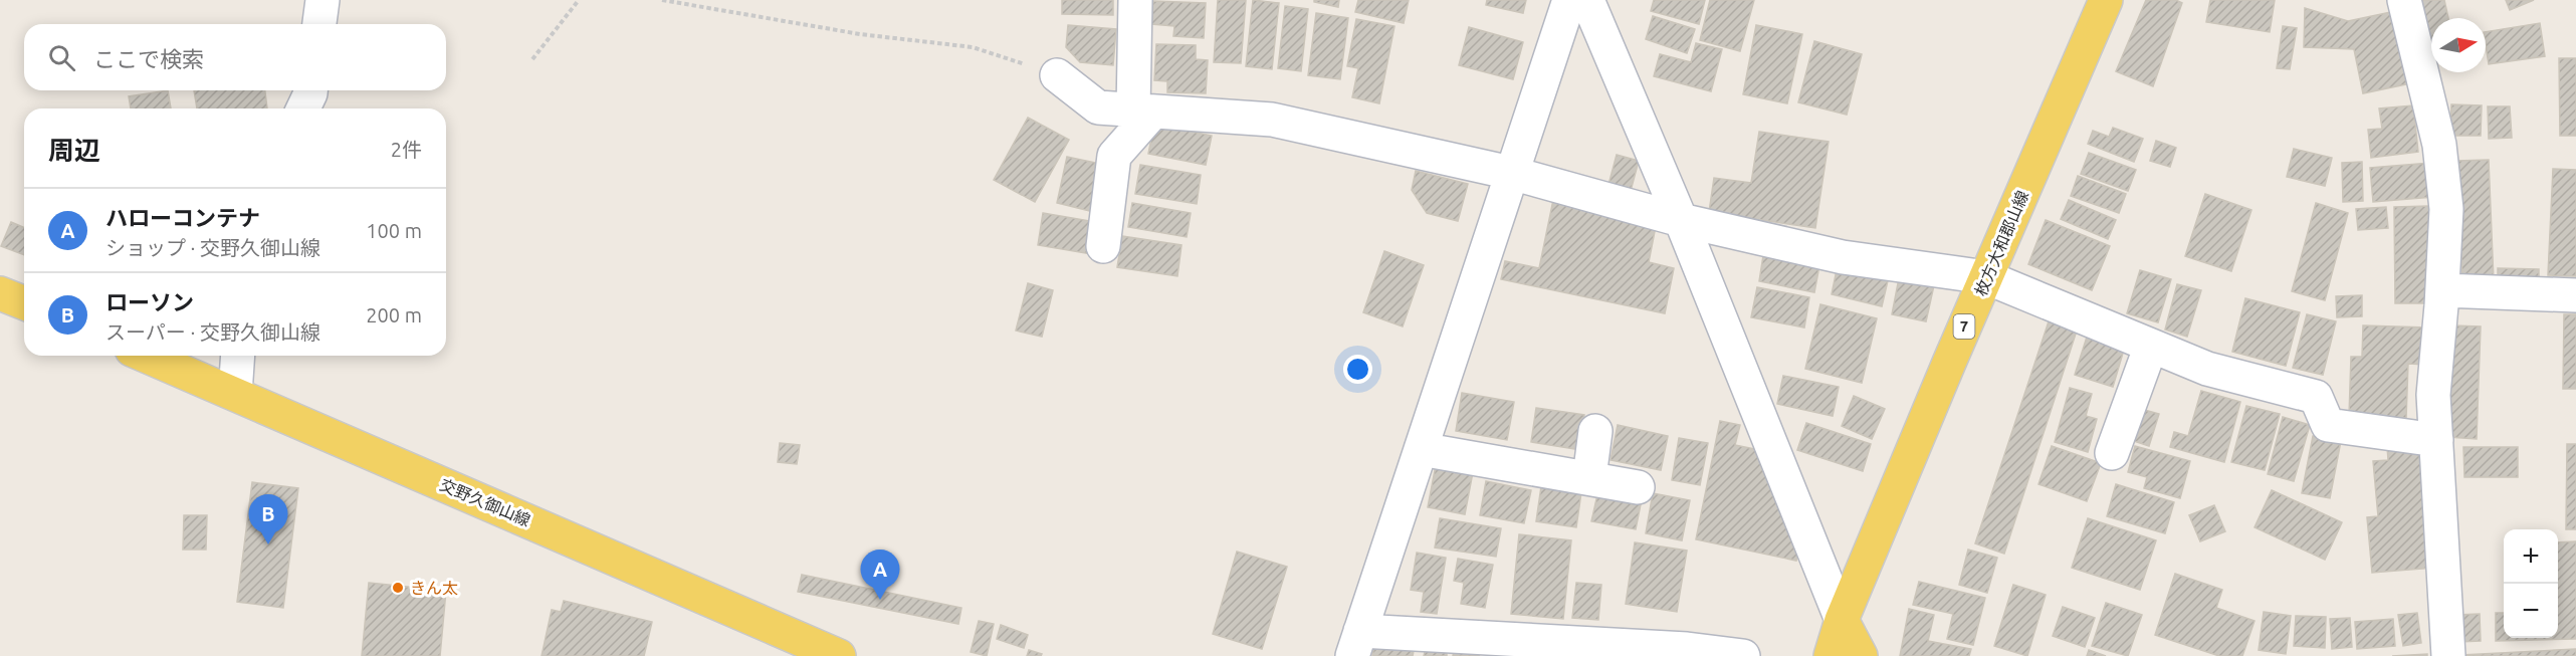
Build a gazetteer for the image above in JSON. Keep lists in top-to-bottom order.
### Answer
{
  "streets": {
    "main road": ["枚方大和郡山線", "7", "交野久御山線"]
  },
  "places": ["きん太"],
  "north": "right",
  "page": {
    "search": "ここで検索",
    "heading": ["周辺", "2件"],
    "list": [
      {
        "mark": "A",
        "name": "ハローコンテナ",
        "note": "ショップ · 交野久御山線",
        "value": "100 m"
      },
      {
        "mark": "B",
        "name": "ローソン",
        "note": "スーパー · 交野久御山線",
        "value": "200 m"
      }
    ],
    "pins": ["B", "A"],
    "map_buttons": ["+", "−"]
  }
}
